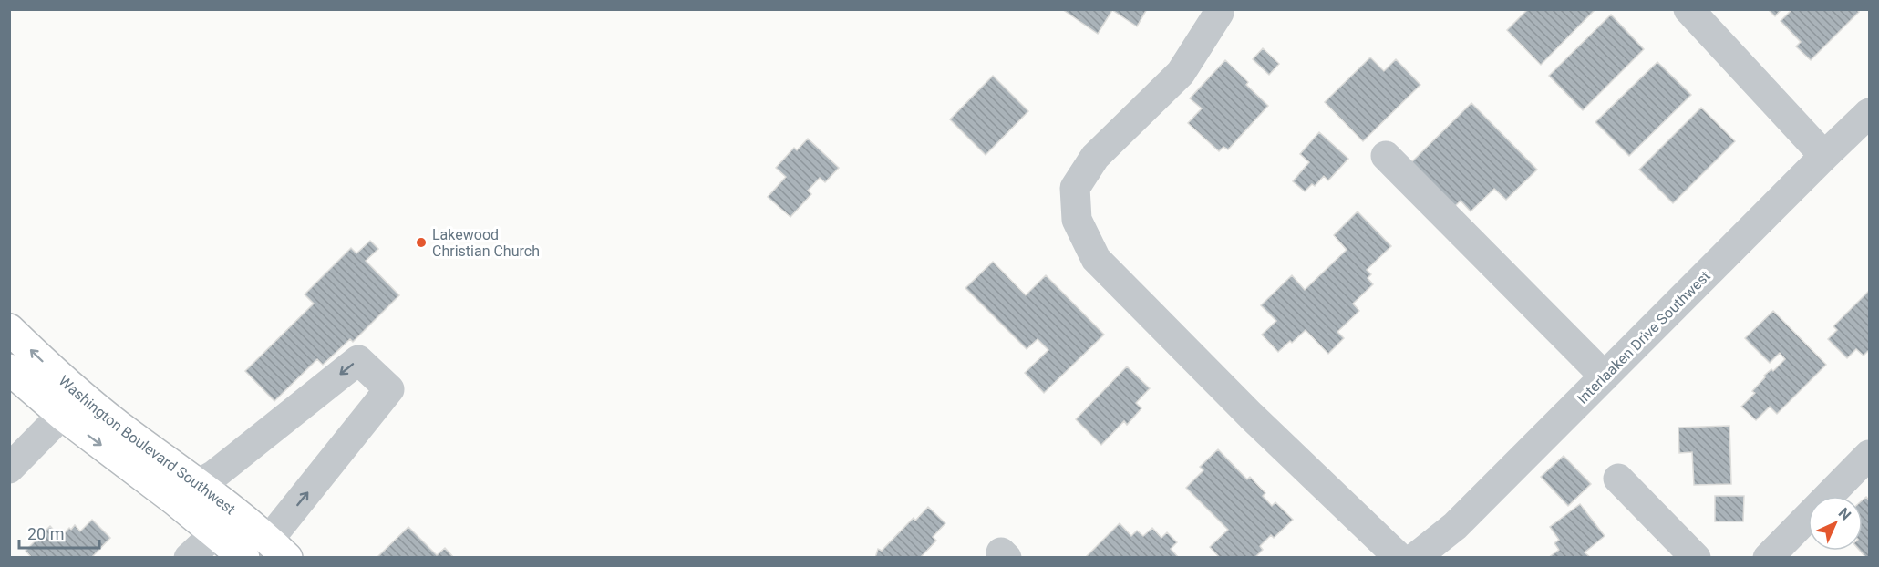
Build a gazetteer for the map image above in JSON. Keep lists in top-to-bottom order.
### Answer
{
  "streets": {
    "main road": ["Washington Boulevard Southwest"],
    "street": ["Interlaaken Drive Southwest"]
  },
  "places": ["Lakewood Christian Church"],
  "scale_bar": "20 m",
  "north": "top right"
}
